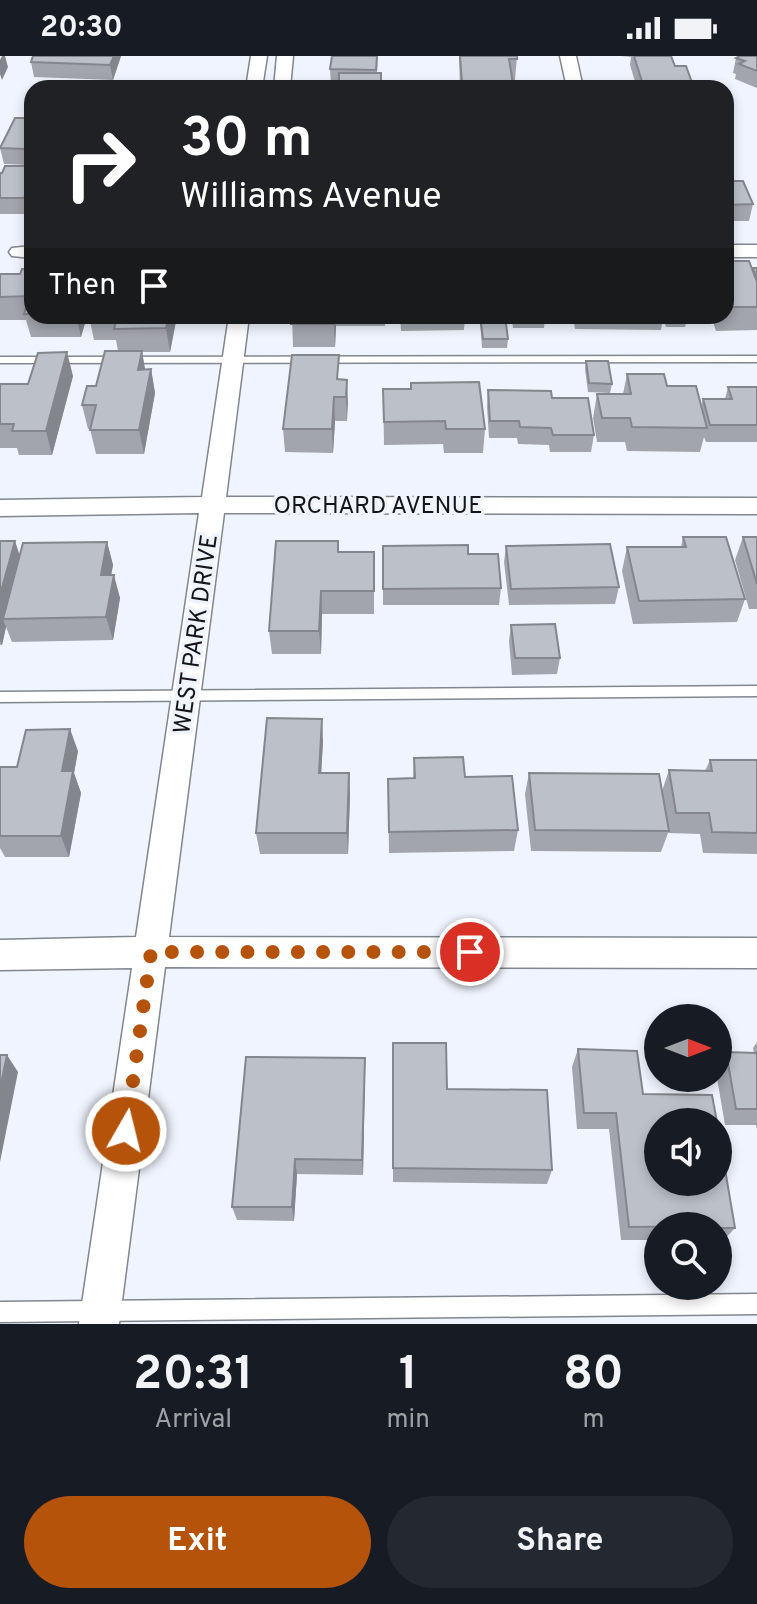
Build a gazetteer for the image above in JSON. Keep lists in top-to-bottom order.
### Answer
{
  "streets": {
    "street": ["ORCHARD AVENUE", "WEST PARK DRIVE"]
  },
  "crossings": [
    ["ORCHARD AVENUE", "WEST PARK DRIVE"]
  ],
  "north": "right",
  "page": {
    "status": "20:30",
    "turn": ["30 m", "Williams Avenue"],
    "then": "Then",
    "eta": [
      "20:31",
      "Arrival",
      "1",
      "min",
      "80",
      "m"
    ],
    "buttons": ["Exit", "Share"]
  }
}
